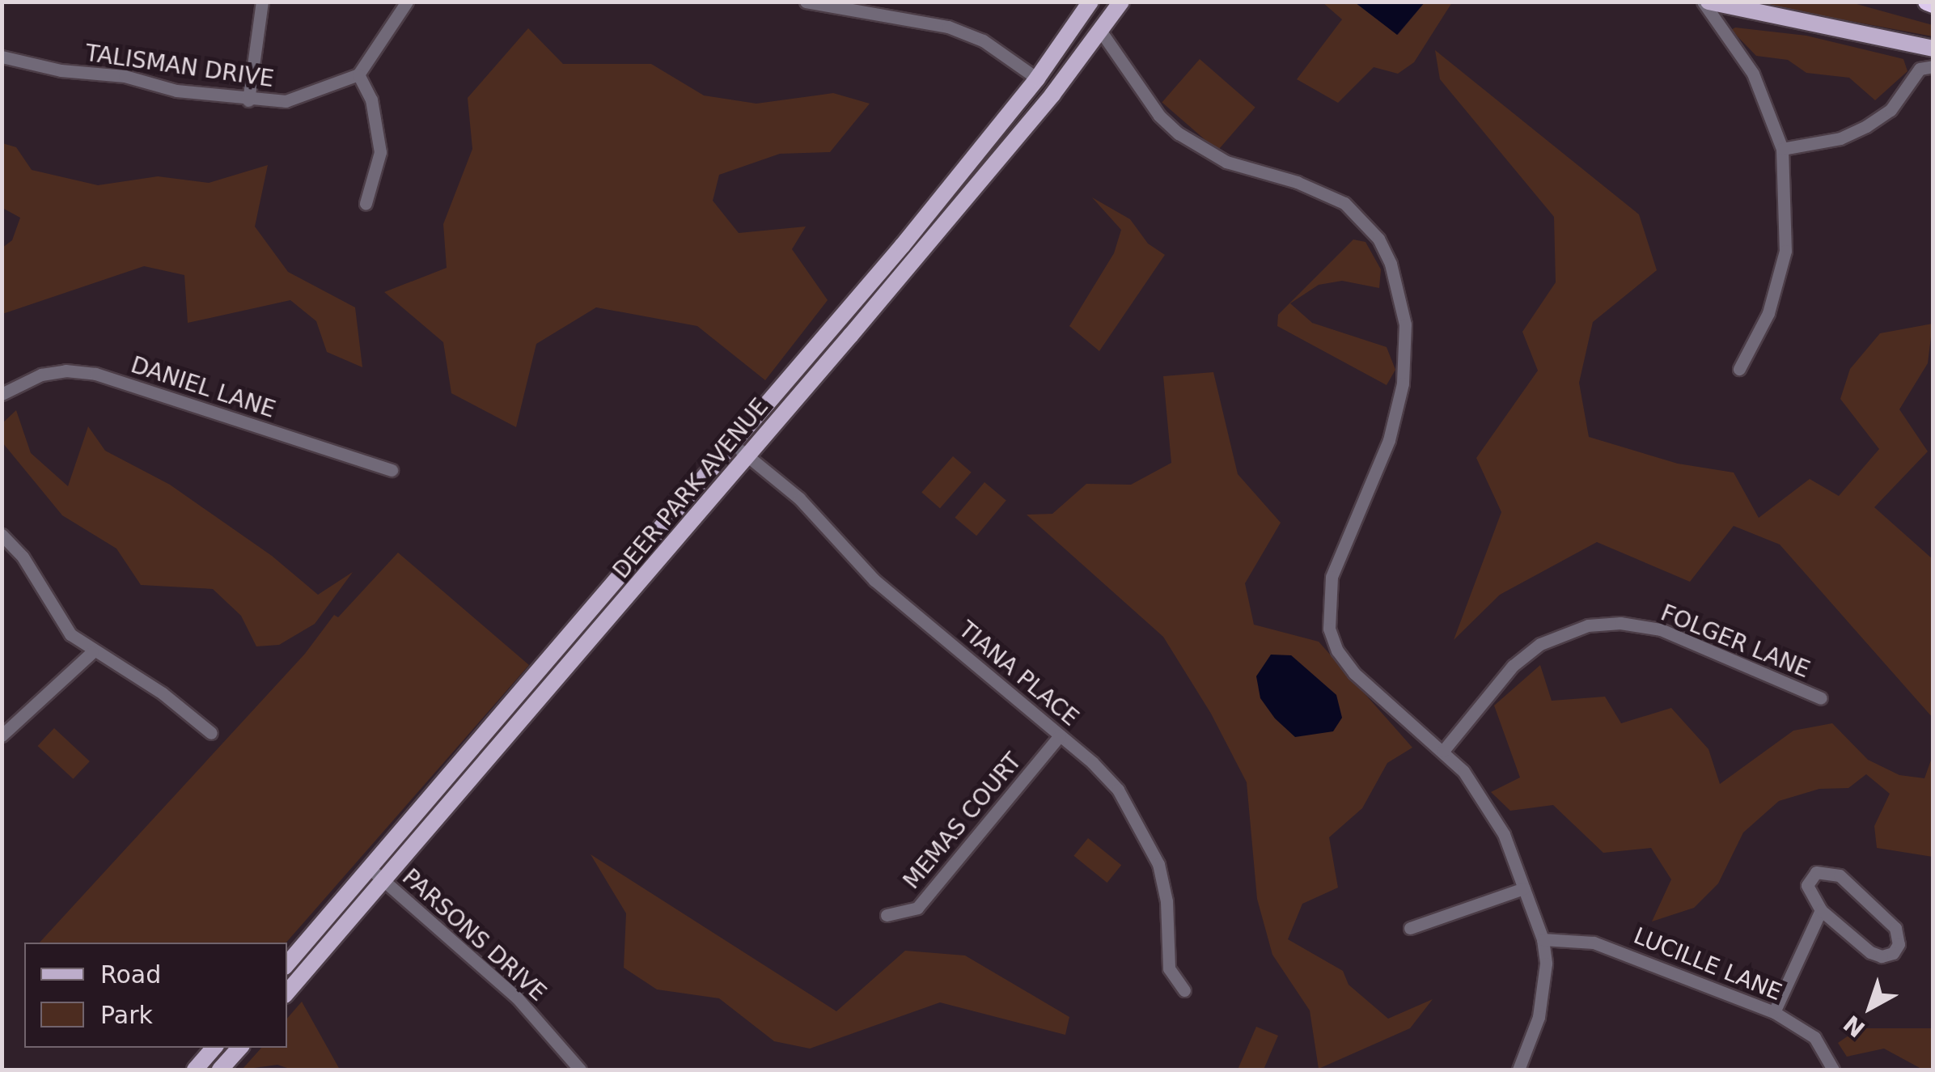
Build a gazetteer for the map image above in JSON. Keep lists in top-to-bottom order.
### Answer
{
  "streets": {
    "main road": ["DEER PARK AVENUE"],
    "street": [
      "TALISMAN DRIVE",
      "DANIEL LANE",
      "FOLGER LANE",
      "TIANA PLACE",
      "MEMAS COURT",
      "PARSONS DRIVE",
      "LUCILLE LANE"
    ]
  },
  "crossings": [
    ["DEER PARK AVENUE", "TIANA PLACE"],
    ["DEER PARK AVENUE", "PARSONS DRIVE"],
    ["TIANA PLACE", "MEMAS COURT"]
  ],
  "legend": ["Road", "Park"],
  "north": "bottom left"
}
